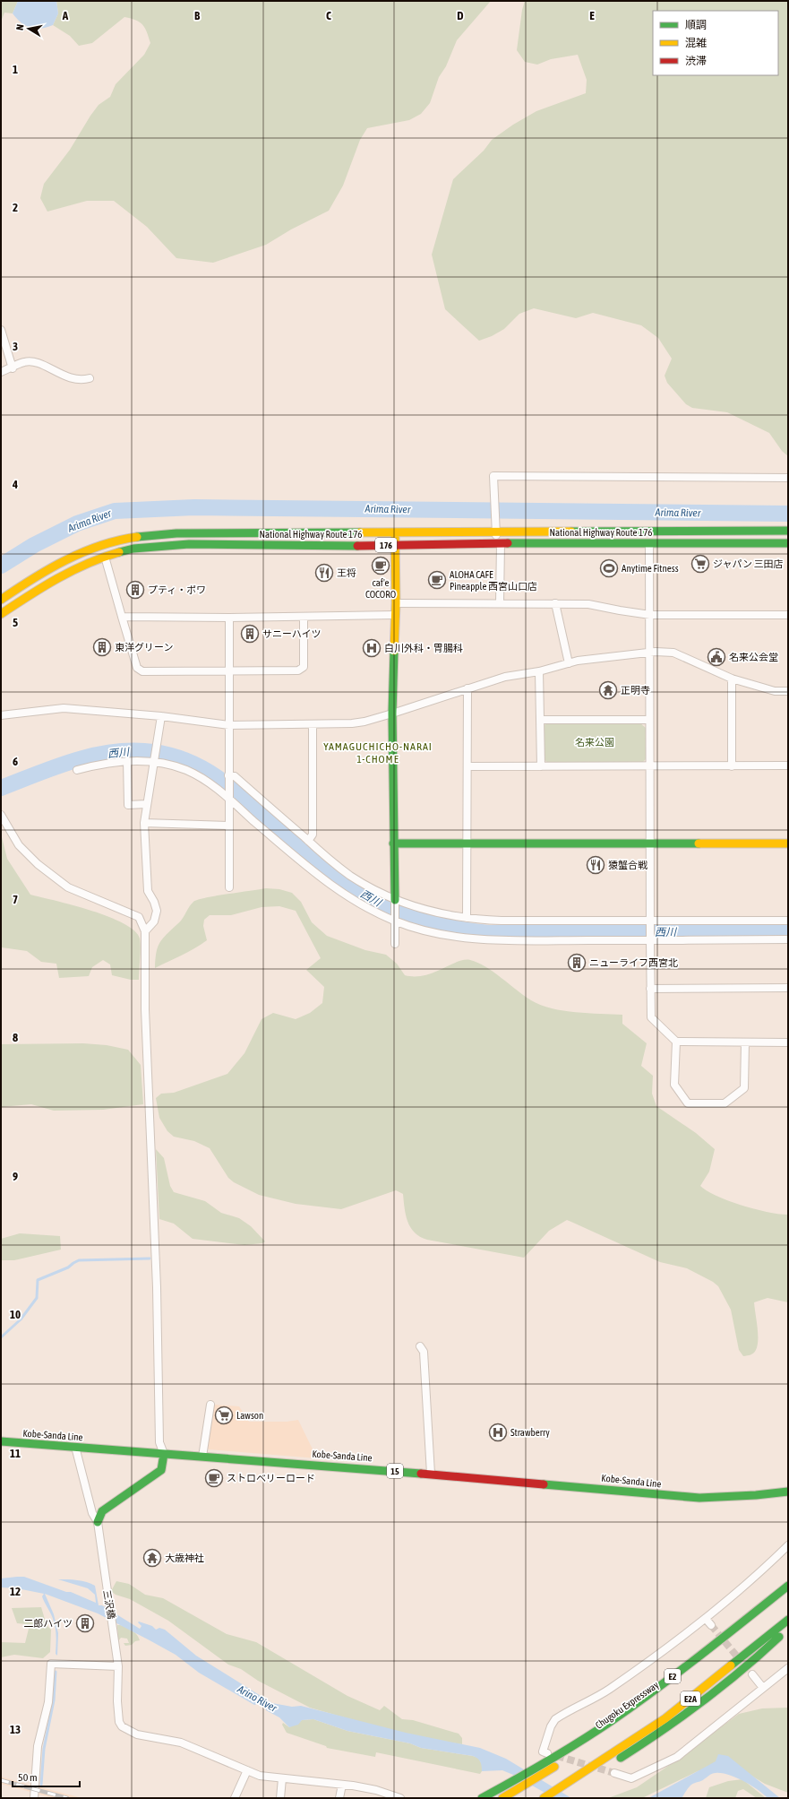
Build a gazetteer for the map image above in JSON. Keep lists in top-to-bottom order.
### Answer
{
  "streets": {
    "main road": [
      "National Highway Route 176",
      "176",
      "Kobe-Sanda Line",
      "15",
      "E2",
      "E2A",
      "Chugoku Expressway"
    ],
    "street": ["三沢橋"]
  },
  "crossings": [
    ["Kobe-Sanda Line", "三沢橋"]
  ],
  "districts": ["YAMAGUCHICHO-NARAI 1-CHOME"],
  "water": ["Arima River", "西川", "Arino River"],
  "parks": ["名来公園"],
  "places": {
    "supermarket": ["ジャパン 三田店", "Lawson"],
    "cafe": ["caf'e COCORO", "ALOHA CAFE Pineapple 西宮山口店", "ストロベリーロード"],
    "sports": ["Anytime Fitness"],
    "restaurant": ["王将", "猿蟹合戦"],
    "building": [
      "プティ・ポワ",
      "サニーハイツ",
      "東洋グリーン",
      "ニューライフ西宮北",
      "二郎ハイツ"
    ],
    "hospital": ["白川外科・胃腸科", "Strawberry"],
    "public building": ["名来公会堂"],
    "temple": ["正明寺", "大歳神社"]
  },
  "legend": ["順調", "混雑", "渋滞"],
  "scale_bar": "50 m",
  "north": "left",
  "grid": {
    "columns": [
      "A",
      "B",
      "C",
      "D",
      "E"
    ],
    "rows": [
      "1",
      "2",
      "3",
      "4",
      "5",
      "6",
      "7",
      "8",
      "9",
      "10",
      "11",
      "12",
      "13"
    ]
  }
}
